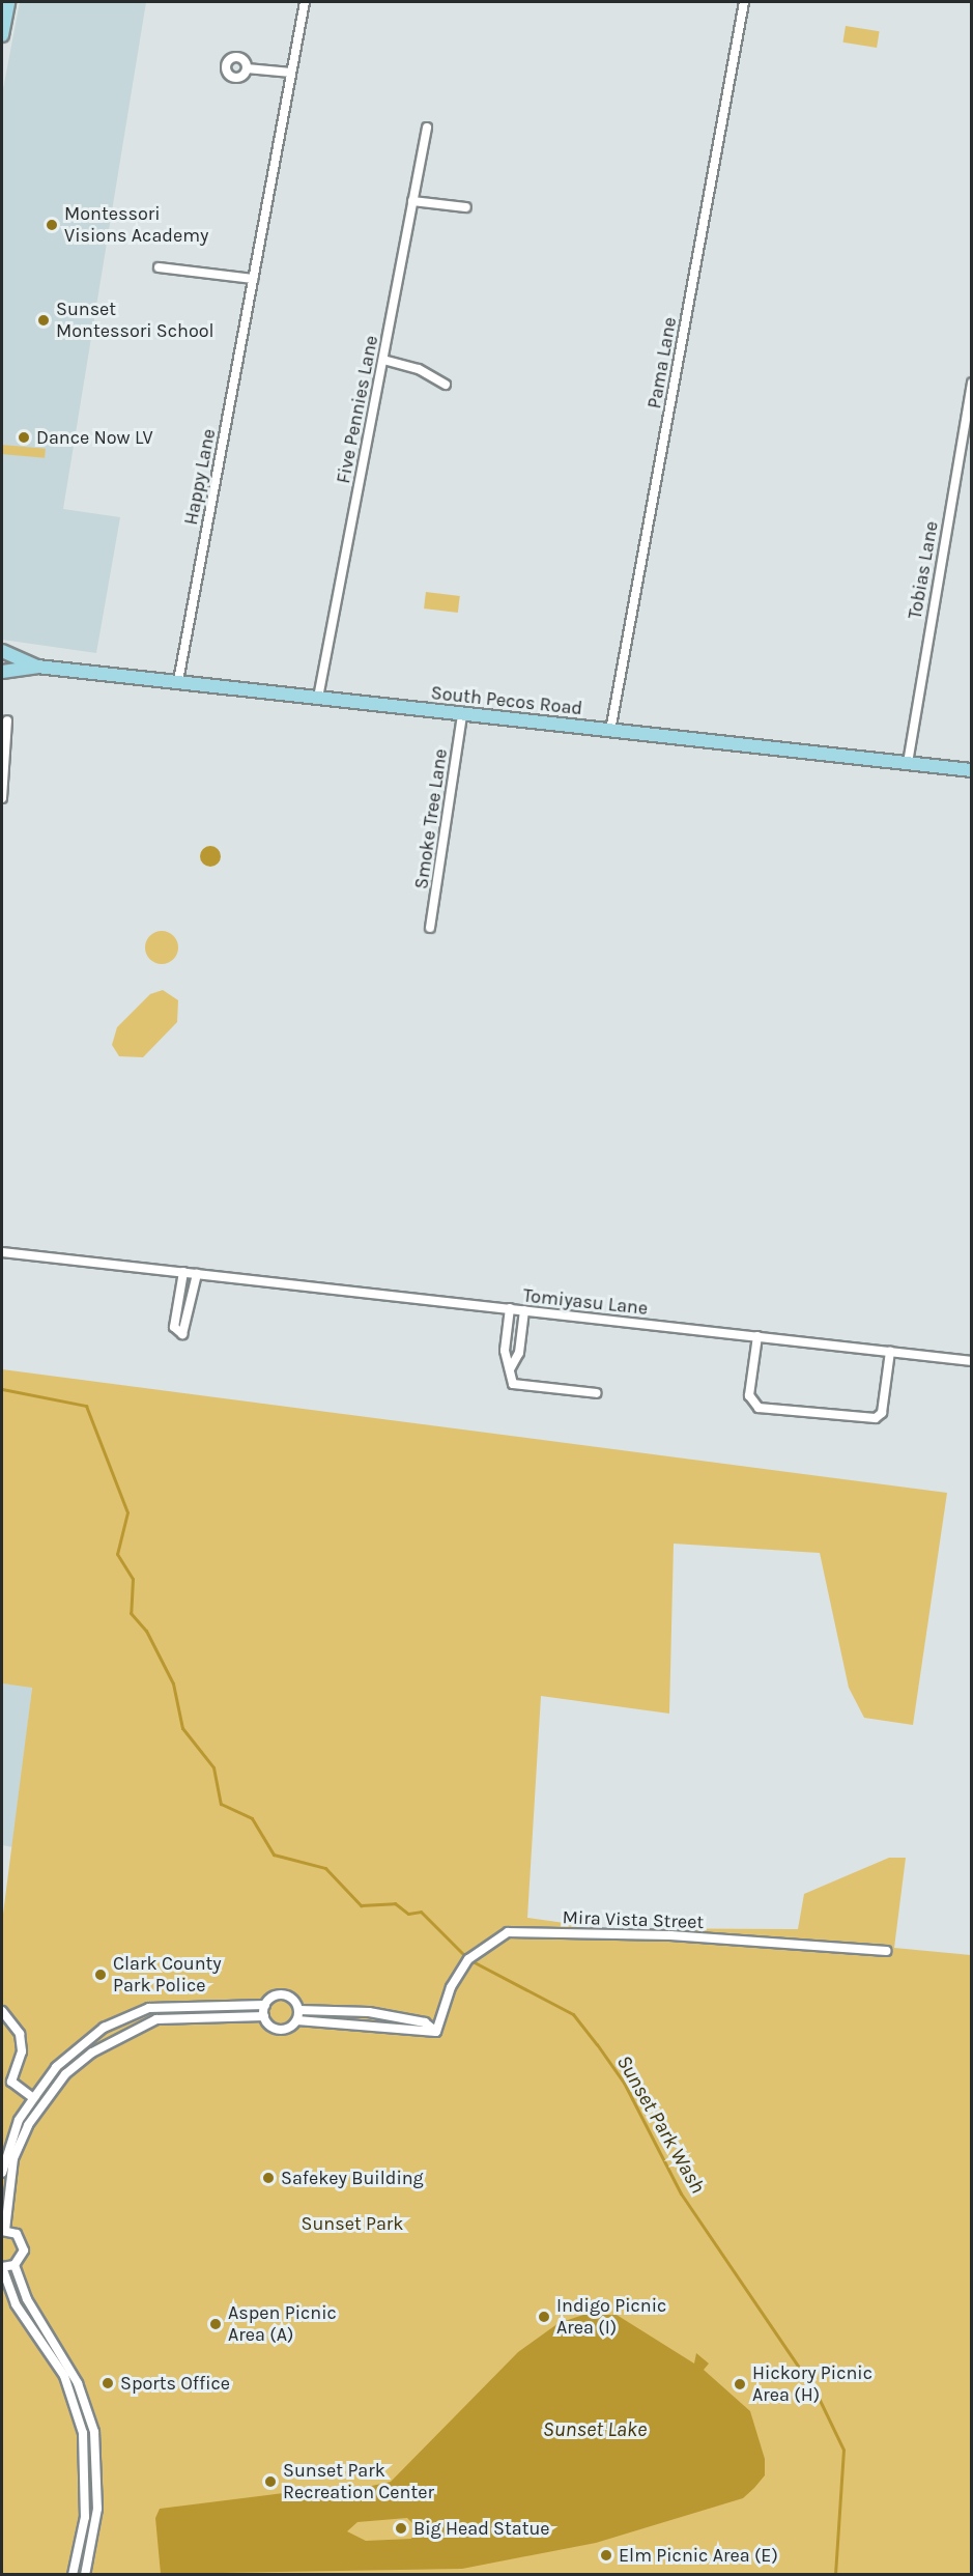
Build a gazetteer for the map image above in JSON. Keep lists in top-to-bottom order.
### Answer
{
  "streets": {
    "main road": ["South Pecos Road"],
    "street": [
      "Pama Lane",
      "Five Pennies Lane",
      "Happy Lane",
      "Tobias Lane",
      "Smoke Tree Lane",
      "Tomiyasu Lane",
      "Mira Vista Street"
    ]
  },
  "crossings": [
    ["Pama Lane", "South Pecos Road"],
    ["Five Pennies Lane", "South Pecos Road"],
    ["Happy Lane", "South Pecos Road"],
    ["Tobias Lane", "South Pecos Road"],
    ["South Pecos Road", "Smoke Tree Lane"]
  ],
  "water": ["Sunset Park Wash", "Sunset Lake"],
  "parks": ["Sunset Park"],
  "places": [
    "Montessori Visions Academy",
    "Sunset Montessori School",
    "Dance Now LV",
    "Clark County Park Police",
    "Safekey Building",
    "Indigo Picnic Area (I)",
    "Aspen Picnic Area (A)",
    "Sports Office",
    "Hickory Picnic Area (H)",
    "Sunset Park Recreation Center",
    "Big Head Statue",
    "Elm Picnic Area (E)"
  ]
}
